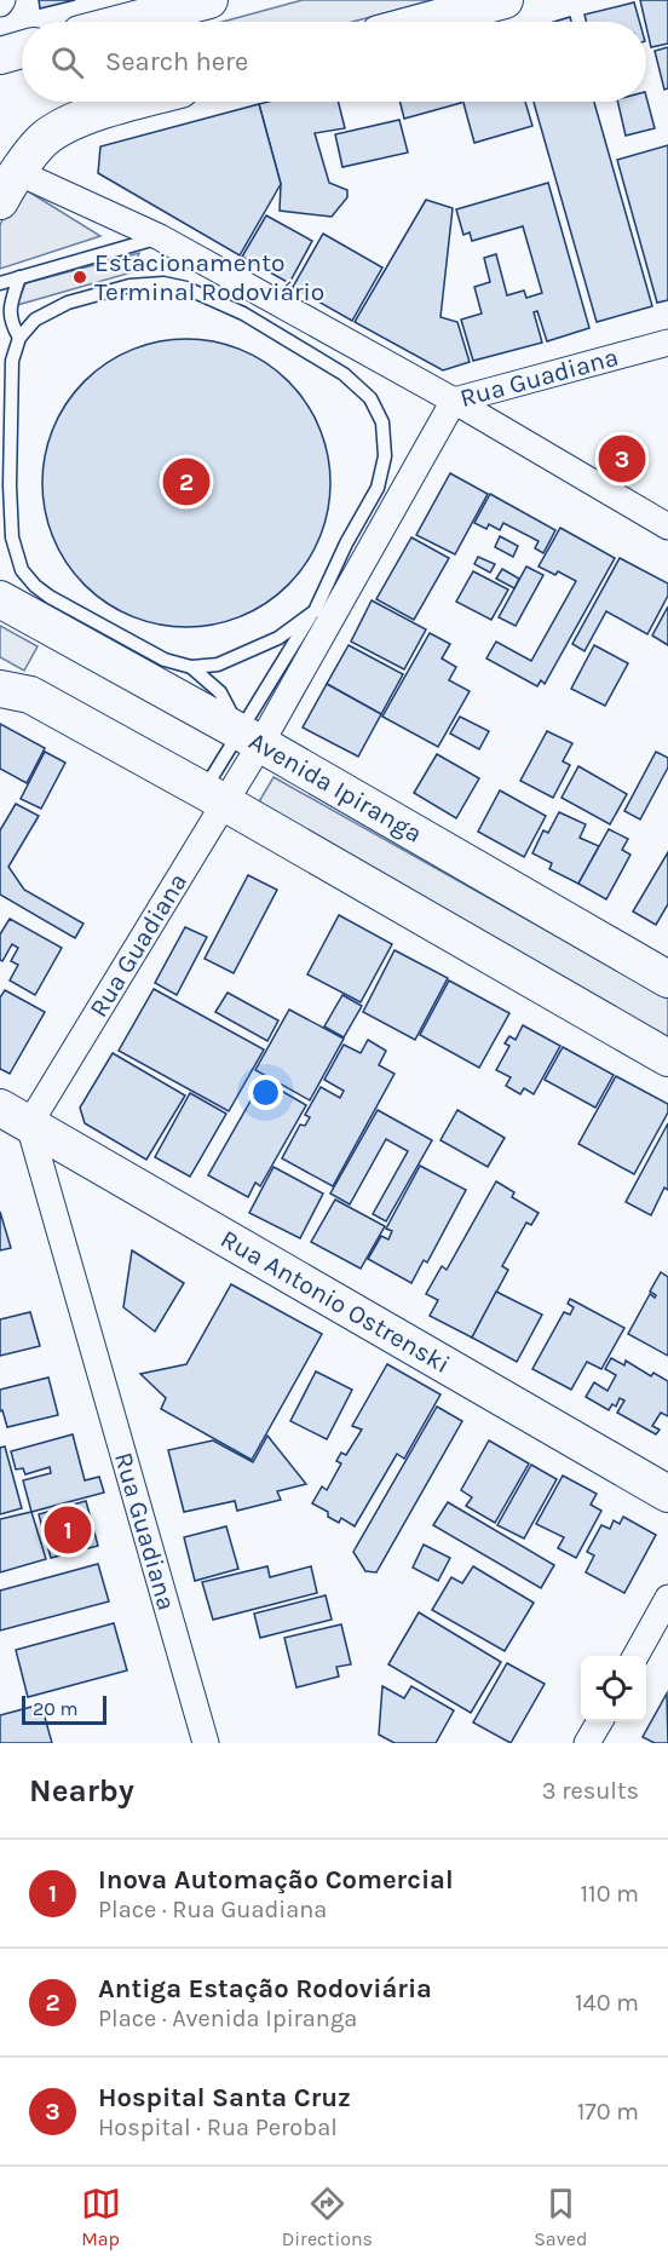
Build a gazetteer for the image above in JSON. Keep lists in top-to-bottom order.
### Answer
{
  "streets": {
    "street": ["Rua Guadiana", "Avenida Ipiranga", "Rua Antonio Ostrenski"]
  },
  "crossings": [
    ["Rua Guadiana", "Avenida Ipiranga"],
    ["Rua Guadiana", "Rua Antonio Ostrenski"]
  ],
  "places": ["Estacionamento Terminal Rodoviário"],
  "scale_bar": "20 m",
  "page": {
    "search": "Search here",
    "pins": ["3", "2", "1"],
    "scale": "20 m",
    "heading": ["Nearby", "3 results"],
    "list": [
      {
        "mark": "1",
        "name": "Inova Automação Comercial",
        "note": "Place · Rua Guadiana",
        "value": "110 m"
      },
      {
        "mark": "2",
        "name": "Antiga Estação Rodoviária",
        "note": "Place · Avenida Ipiranga",
        "value": "140 m"
      },
      {
        "mark": "3",
        "name": "Hospital Santa Cruz",
        "note": "Hospital · Rua Perobal",
        "value": "170 m"
      }
    ],
    "nav": ["Map", "Directions", "Saved"]
  }
}
